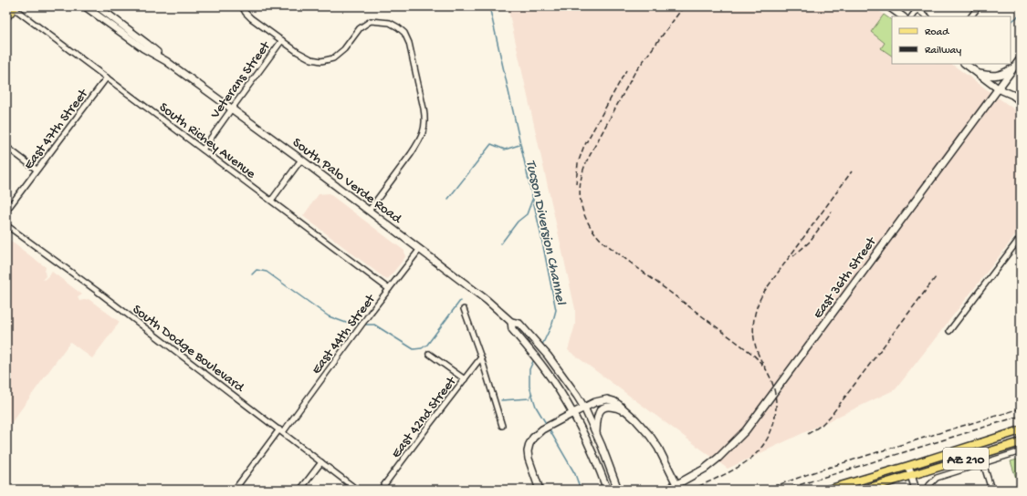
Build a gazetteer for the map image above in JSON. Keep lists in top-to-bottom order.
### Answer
{
  "streets": {
    "main road": ["South Palo Verde Road", "East 36th Street", "AZ 210"],
    "street": [
      "Veterans Street",
      "East 47th Street",
      "South Richey Avenue",
      "East 44th Street",
      "South Dodge Boulevard",
      "East 42nd Street"
    ]
  },
  "crossings": [
    ["Veterans Street", "South Richey Avenue"],
    ["Veterans Street", "South Palo Verde Road"],
    ["East 47th Street", "South Richey Avenue"],
    ["South Richey Avenue", "East 44th Street"],
    ["South Palo Verde Road", "East 44th Street"],
    ["East 44th Street", "South Dodge Boulevard"]
  ],
  "water": ["Tucson Diversion Channel"],
  "legend": ["Road", "Railway"]
}
